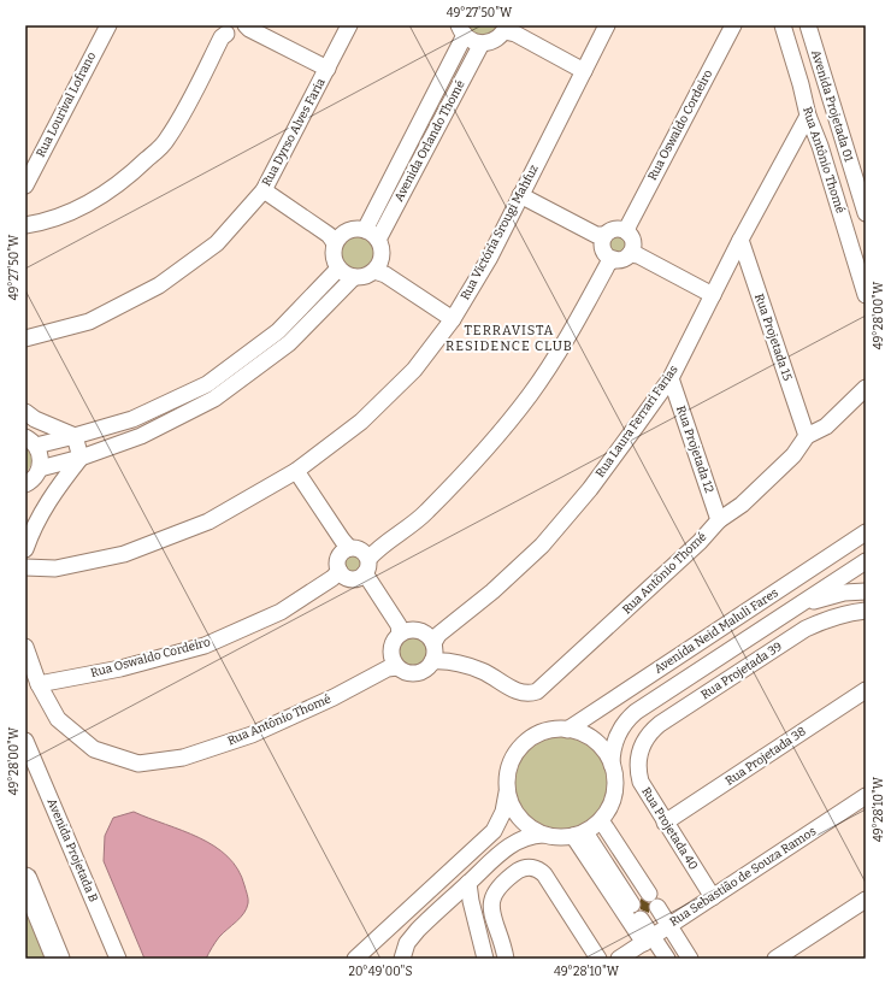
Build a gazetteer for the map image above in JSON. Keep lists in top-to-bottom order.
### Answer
{
  "streets": {
    "street": [
      "Rua Lourival Lofrano",
      "Avenida Projetada 01",
      "Rua Oswaldo Cordeiro",
      "Rua Dyrso Alves Faria",
      "Avenida Orlando Thomé",
      "Rua Antônio Thomé",
      "Rua Victória Srougi Mahfuz",
      "Rua Projetada 15",
      "Rua Laura Ferrari Farias",
      "Rua Projetada 12",
      "Avenida Neid Maluli Fares",
      "Rua Projetada 39",
      "Rua Projetada 38",
      "Rua Projetada 40",
      "Avenida Projetada B",
      "Rua Sebastião de Souza Ramos"
    ]
  },
  "crossings": [
    ["Rua Oswaldo Cordeiro", "Rua Antônio Thomé"],
    ["Rua Antônio Thomé", "Rua Projetada 15"],
    ["Rua Antônio Thomé", "Rua Laura Ferrari Farias"],
    ["Rua Antônio Thomé", "Rua Projetada 12"],
    ["Rua Projetada 15", "Rua Laura Ferrari Farias"],
    ["Rua Laura Ferrari Farias", "Rua Projetada 12"],
    ["Rua Projetada 39", "Rua Projetada 40"],
    ["Rua Projetada 38", "Rua Projetada 40"],
    ["Rua Projetada 40", "Rua Sebastião de Souza Ramos"]
  ],
  "districts": ["TERRAVISTA RESIDENCE CLUB"],
  "coordinates": [
    "49°27'50\"W",
    "49°28'00\"W",
    "49°28'10\"W",
    "20°49'00\"S"
  ]
}
